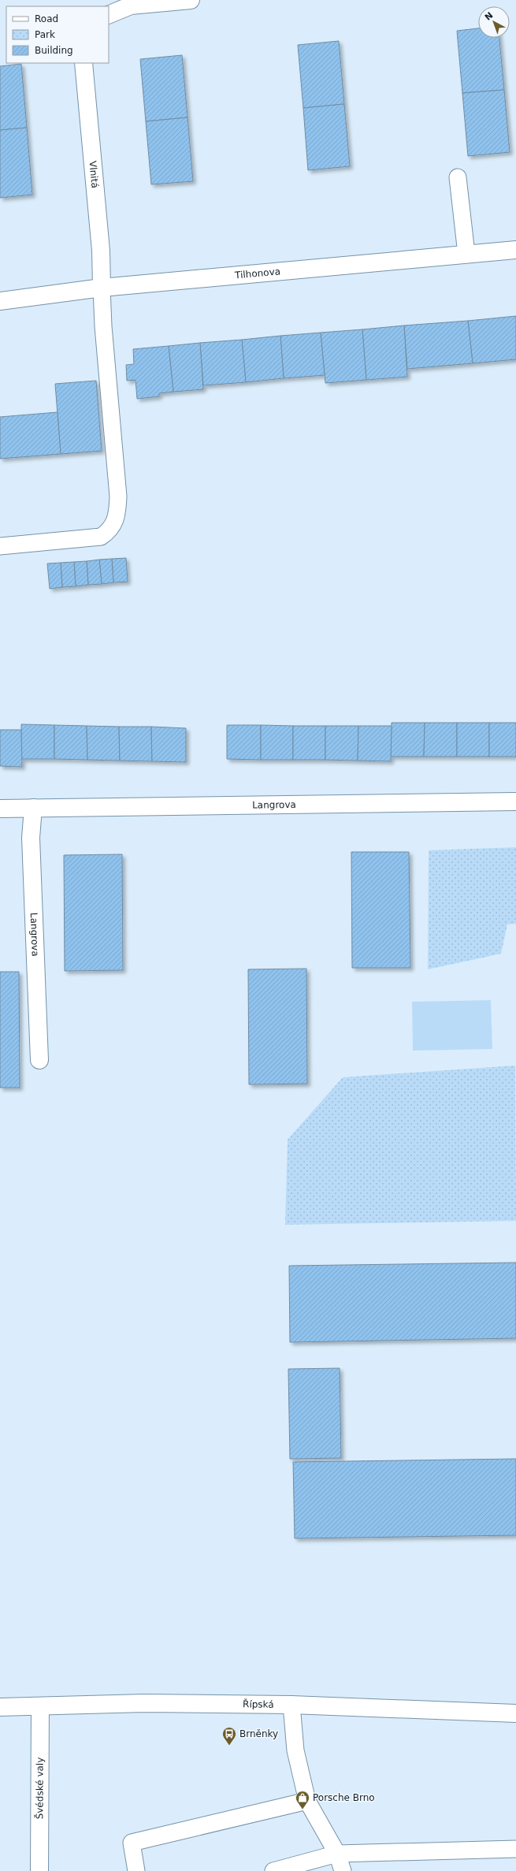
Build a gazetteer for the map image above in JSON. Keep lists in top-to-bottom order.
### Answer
{
  "streets": {
    "street": [
      "Vlnitá",
      "Tilhonova",
      "Langrova",
      "Řípská",
      "Švédské valy"
    ]
  },
  "crossings": [
    ["Vlnitá", "Tilhonova"],
    ["Řípská", "Švédské valy"]
  ],
  "places": {
    "bus stop": ["Brněnky"],
    "shop": ["Porsche Brno"]
  },
  "legend": ["Road", "Park", "Building"],
  "north": "top left"
}
